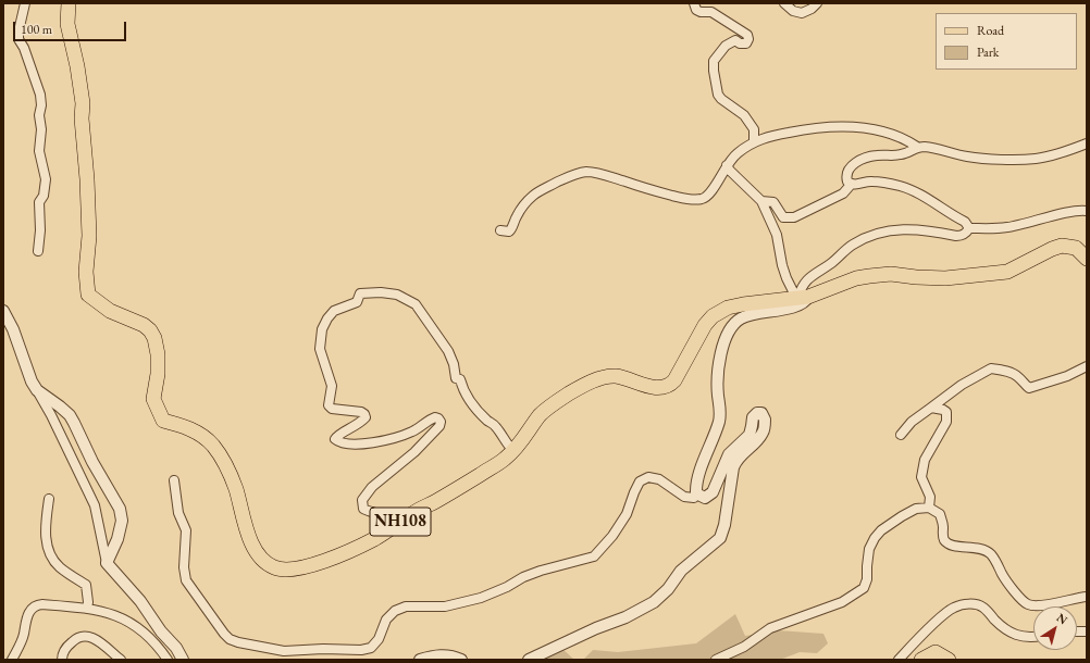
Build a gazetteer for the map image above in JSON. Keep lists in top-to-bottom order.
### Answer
{
  "streets": {
    "main road": ["NH108"]
  },
  "legend": ["Road", "Park"],
  "scale_bar": "100 m",
  "north": "top right"
}
